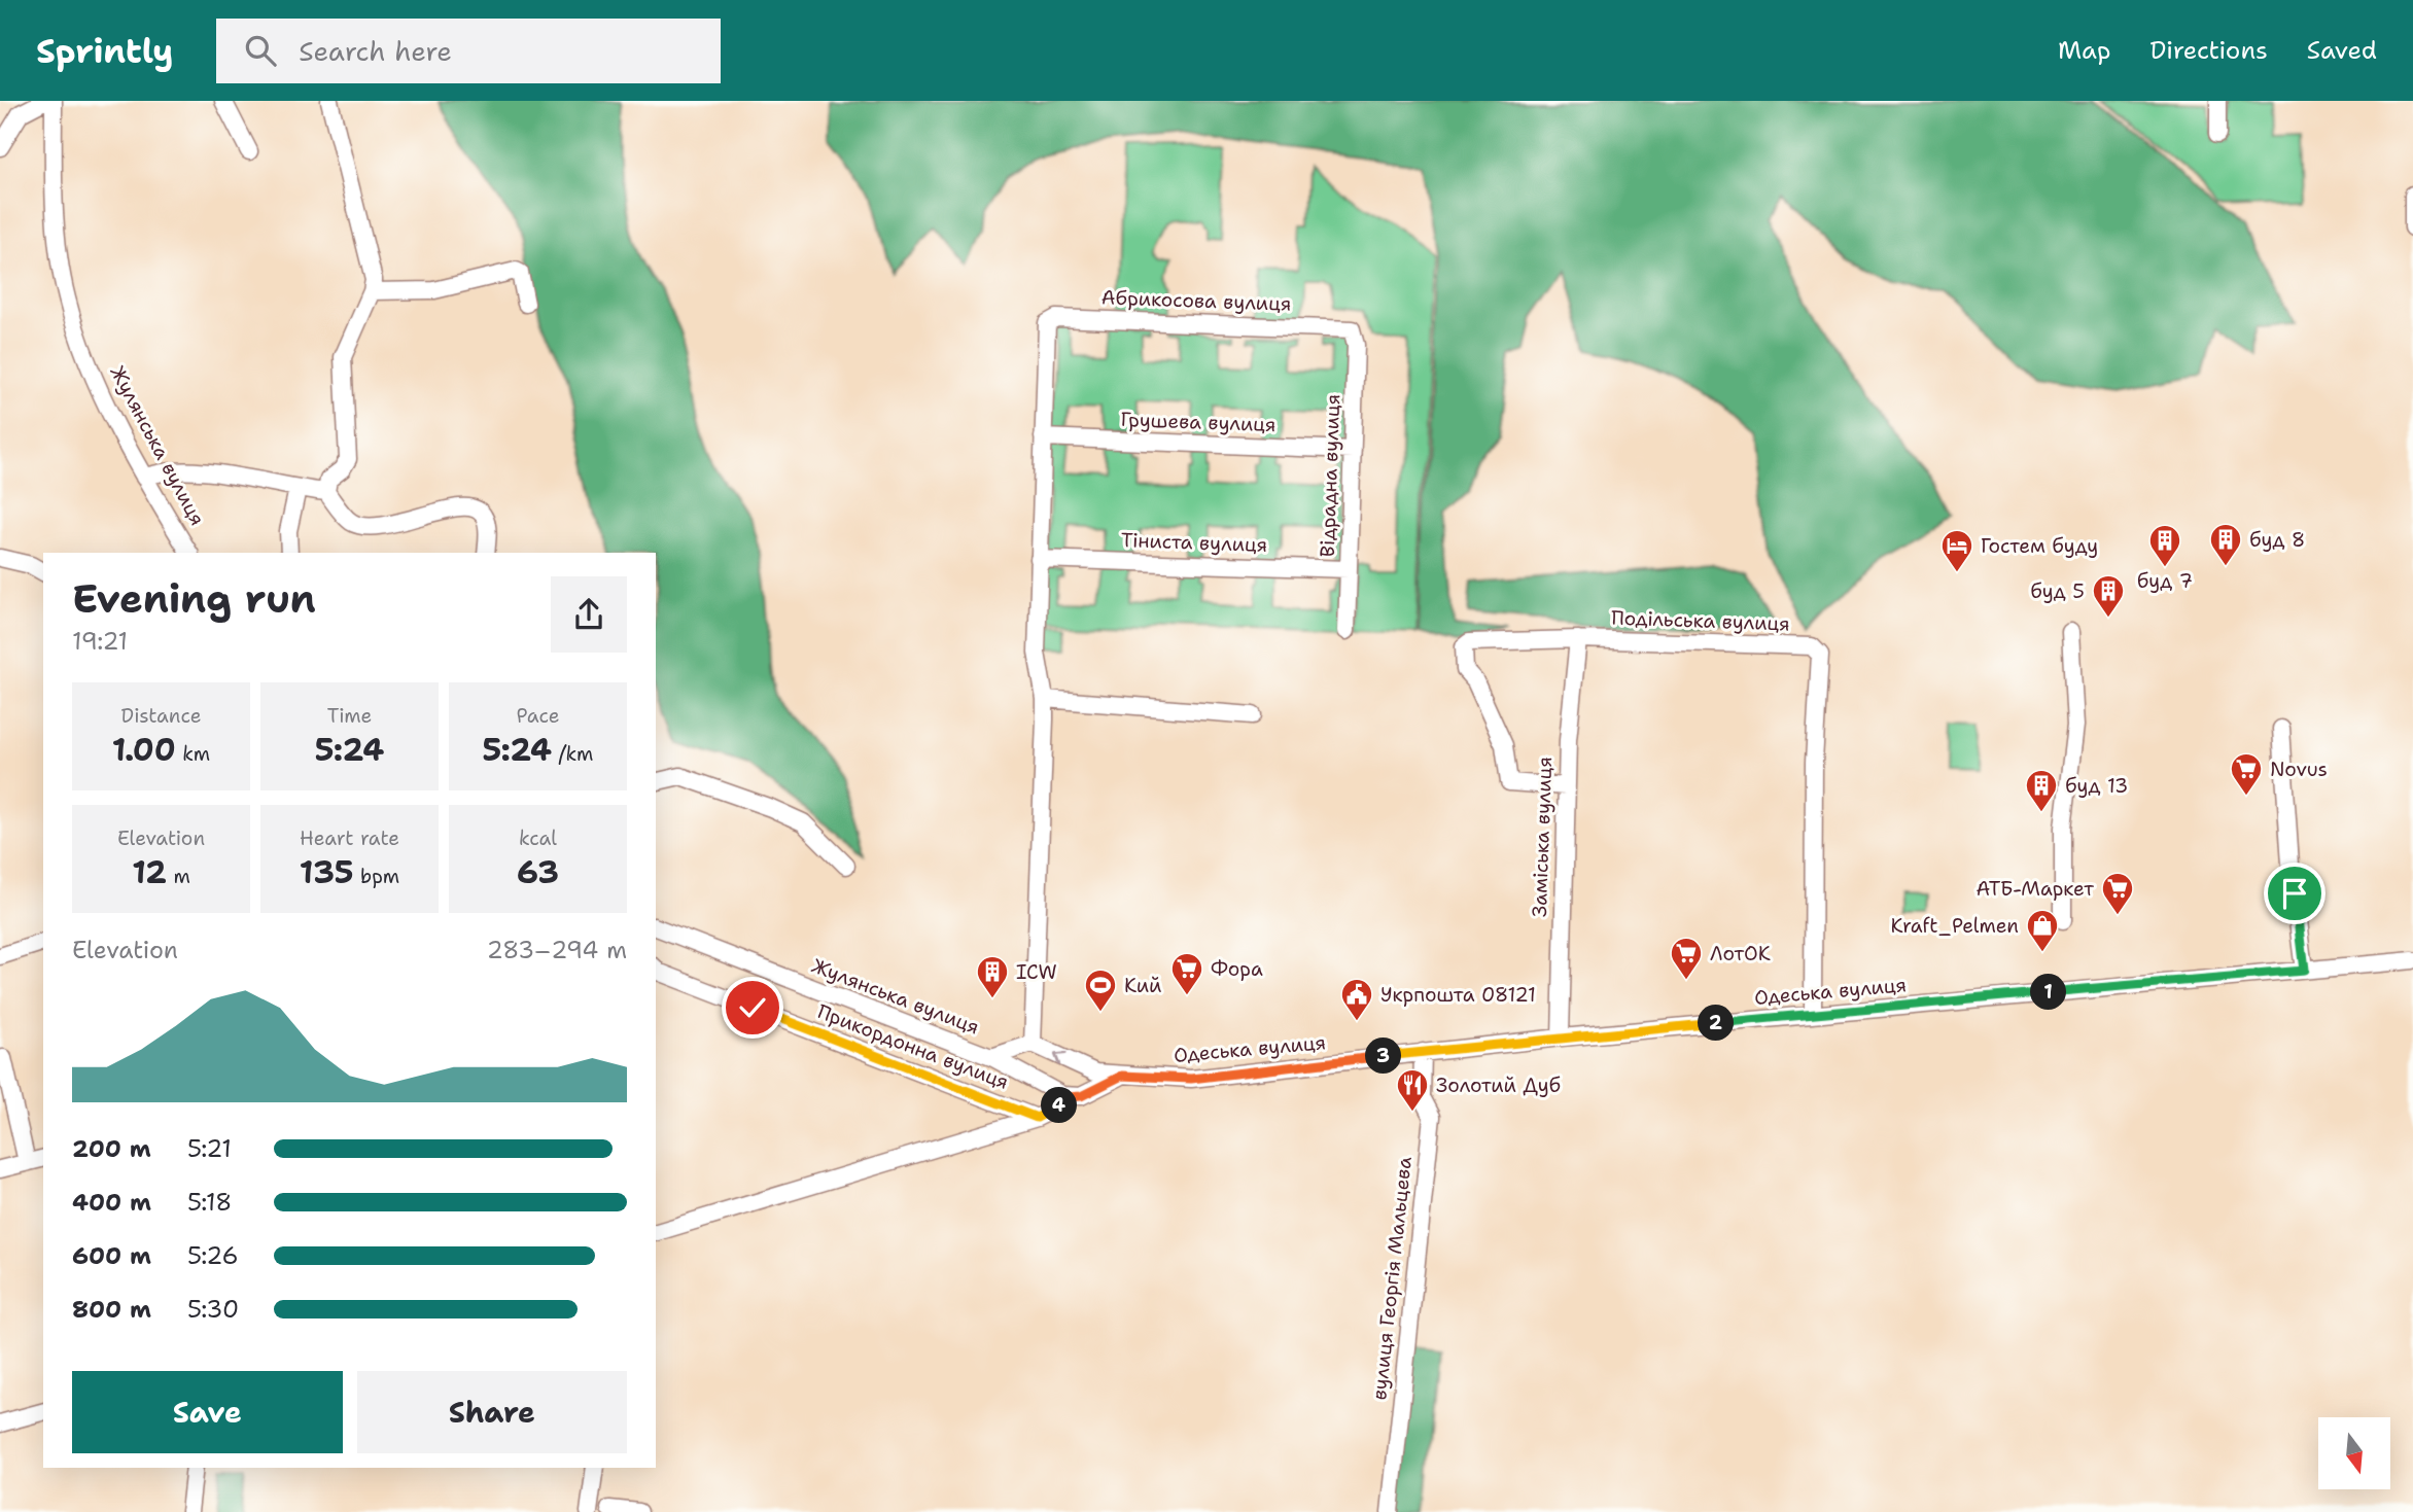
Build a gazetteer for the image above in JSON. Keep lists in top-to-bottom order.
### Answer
{
  "streets": {
    "street": [
      "Абрикосова вулиця",
      "Грушева вулиця",
      "Жулянська вулиця",
      "Відрадна вулиця",
      "Тіниста вулиця",
      "Подільська вулиця",
      "Заміська вулиця",
      "Одеська вулиця",
      "Прикордонна вулиця",
      "вулиця Георгія Мальцева"
    ]
  },
  "crossings": [
    ["Абрикосова вулиця", "Грушева вулиця"],
    ["Абрикосова вулиця", "Відрадна вулиця"],
    ["Грушева вулиця", "Відрадна вулиця"],
    ["Відрадна вулиця", "Тіниста вулиця"],
    ["Подільська вулиця", "Заміська вулиця"],
    ["Подільська вулиця", "Одеська вулиця"],
    ["Заміська вулиця", "Одеська вулиця"],
    ["Одеська вулиця", "вулиця Георгія Мальцева"]
  ],
  "places": {
    "building": [
      "буд 8",
      "буд 7",
      "буд 5",
      "буд 13",
      "ICW"
    ],
    "hotel": ["Гостем буду"],
    "supermarket": [
      "Novus",
      "АТБ-Маркет",
      "ЛотОК",
      "Фора"
    ],
    "shop": ["Kraft_Pelmen"],
    "sports": ["Кий"],
    "public building": ["Укрпошта 08121"],
    "restaurant": ["Золотий Дуб"]
  },
  "north": "bottom",
  "page": {
    "header": "Sprintly",
    "search": "Search here",
    "nav": ["Map", "Directions", "Saved"],
    "heading": ["Evening run", "19:21"],
    "stats": [
      ["Distance", "1.00 km"],
      ["Time", "5:24"],
      ["Pace", "5:24 /km"],
      ["Elevation", "12 m"],
      ["Heart rate", "135 bpm"],
      ["kcal", "63"]
    ],
    "chart": ["Elevation", "283–294 m"],
    "pins": [
      "1",
      "2",
      "3",
      "4"
    ],
    "list": [
      {
        "name": "200 m",
        "note": "5:21"
      },
      {
        "name": "400 m",
        "note": "5:18"
      },
      {
        "name": "600 m",
        "note": "5:26"
      },
      {
        "name": "800 m",
        "note": "5:30"
      }
    ],
    "buttons": ["Save", "Share"]
  }
}
